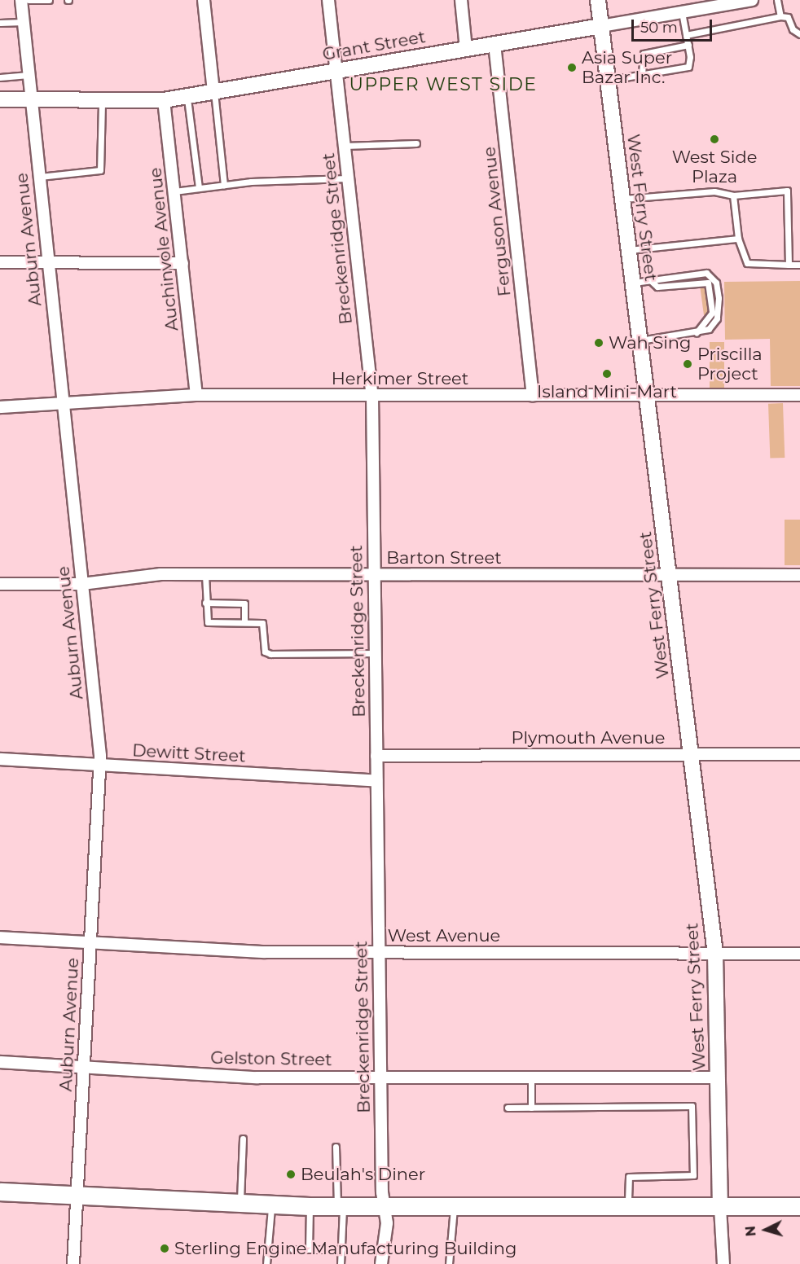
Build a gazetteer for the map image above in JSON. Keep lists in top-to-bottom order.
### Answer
{
  "streets": {
    "street": [
      "Grant Street",
      "West Ferry Street",
      "Ferguson Avenue",
      "Breckenridge Street",
      "Auburn Avenue",
      "Auchinvole Avenue",
      "Herkimer Street",
      "Barton Street",
      "Plymouth Avenue",
      "Dewitt Street",
      "West Avenue",
      "Gelston Street"
    ]
  },
  "crossings": [
    ["Grant Street", "West Ferry Street"],
    ["Grant Street", "Ferguson Avenue"],
    ["Grant Street", "Breckenridge Street"],
    ["Grant Street", "Auburn Avenue"],
    ["Grant Street", "Auchinvole Avenue"],
    ["West Ferry Street", "Herkimer Street"],
    ["West Ferry Street", "Barton Street"],
    ["West Ferry Street", "Plymouth Avenue"],
    ["West Ferry Street", "West Avenue"],
    ["West Ferry Street", "Gelston Street"],
    ["Ferguson Avenue", "Herkimer Street"],
    ["Breckenridge Street", "Herkimer Street"],
    ["Breckenridge Street", "Barton Street"],
    ["Breckenridge Street", "Plymouth Avenue"],
    ["Breckenridge Street", "Dewitt Street"],
    ["Breckenridge Street", "West Avenue"],
    ["Breckenridge Street", "Gelston Street"],
    ["Auburn Avenue", "Herkimer Street"],
    ["Auburn Avenue", "Barton Street"],
    ["Auburn Avenue", "Dewitt Street"],
    ["Auburn Avenue", "West Avenue"],
    ["Auburn Avenue", "Gelston Street"],
    ["Auchinvole Avenue", "Herkimer Street"]
  ],
  "districts": ["UPPER WEST SIDE"],
  "places": [
    "Asia Super Bazar Inc.",
    "West Side Plaza",
    "Wah Sing",
    "Priscilla Project",
    "Island Mini-Mart",
    "Beulah's Diner",
    "Sterling Engine Manufacturing Building"
  ],
  "scale_bar": "50 m",
  "north": "left"
}
